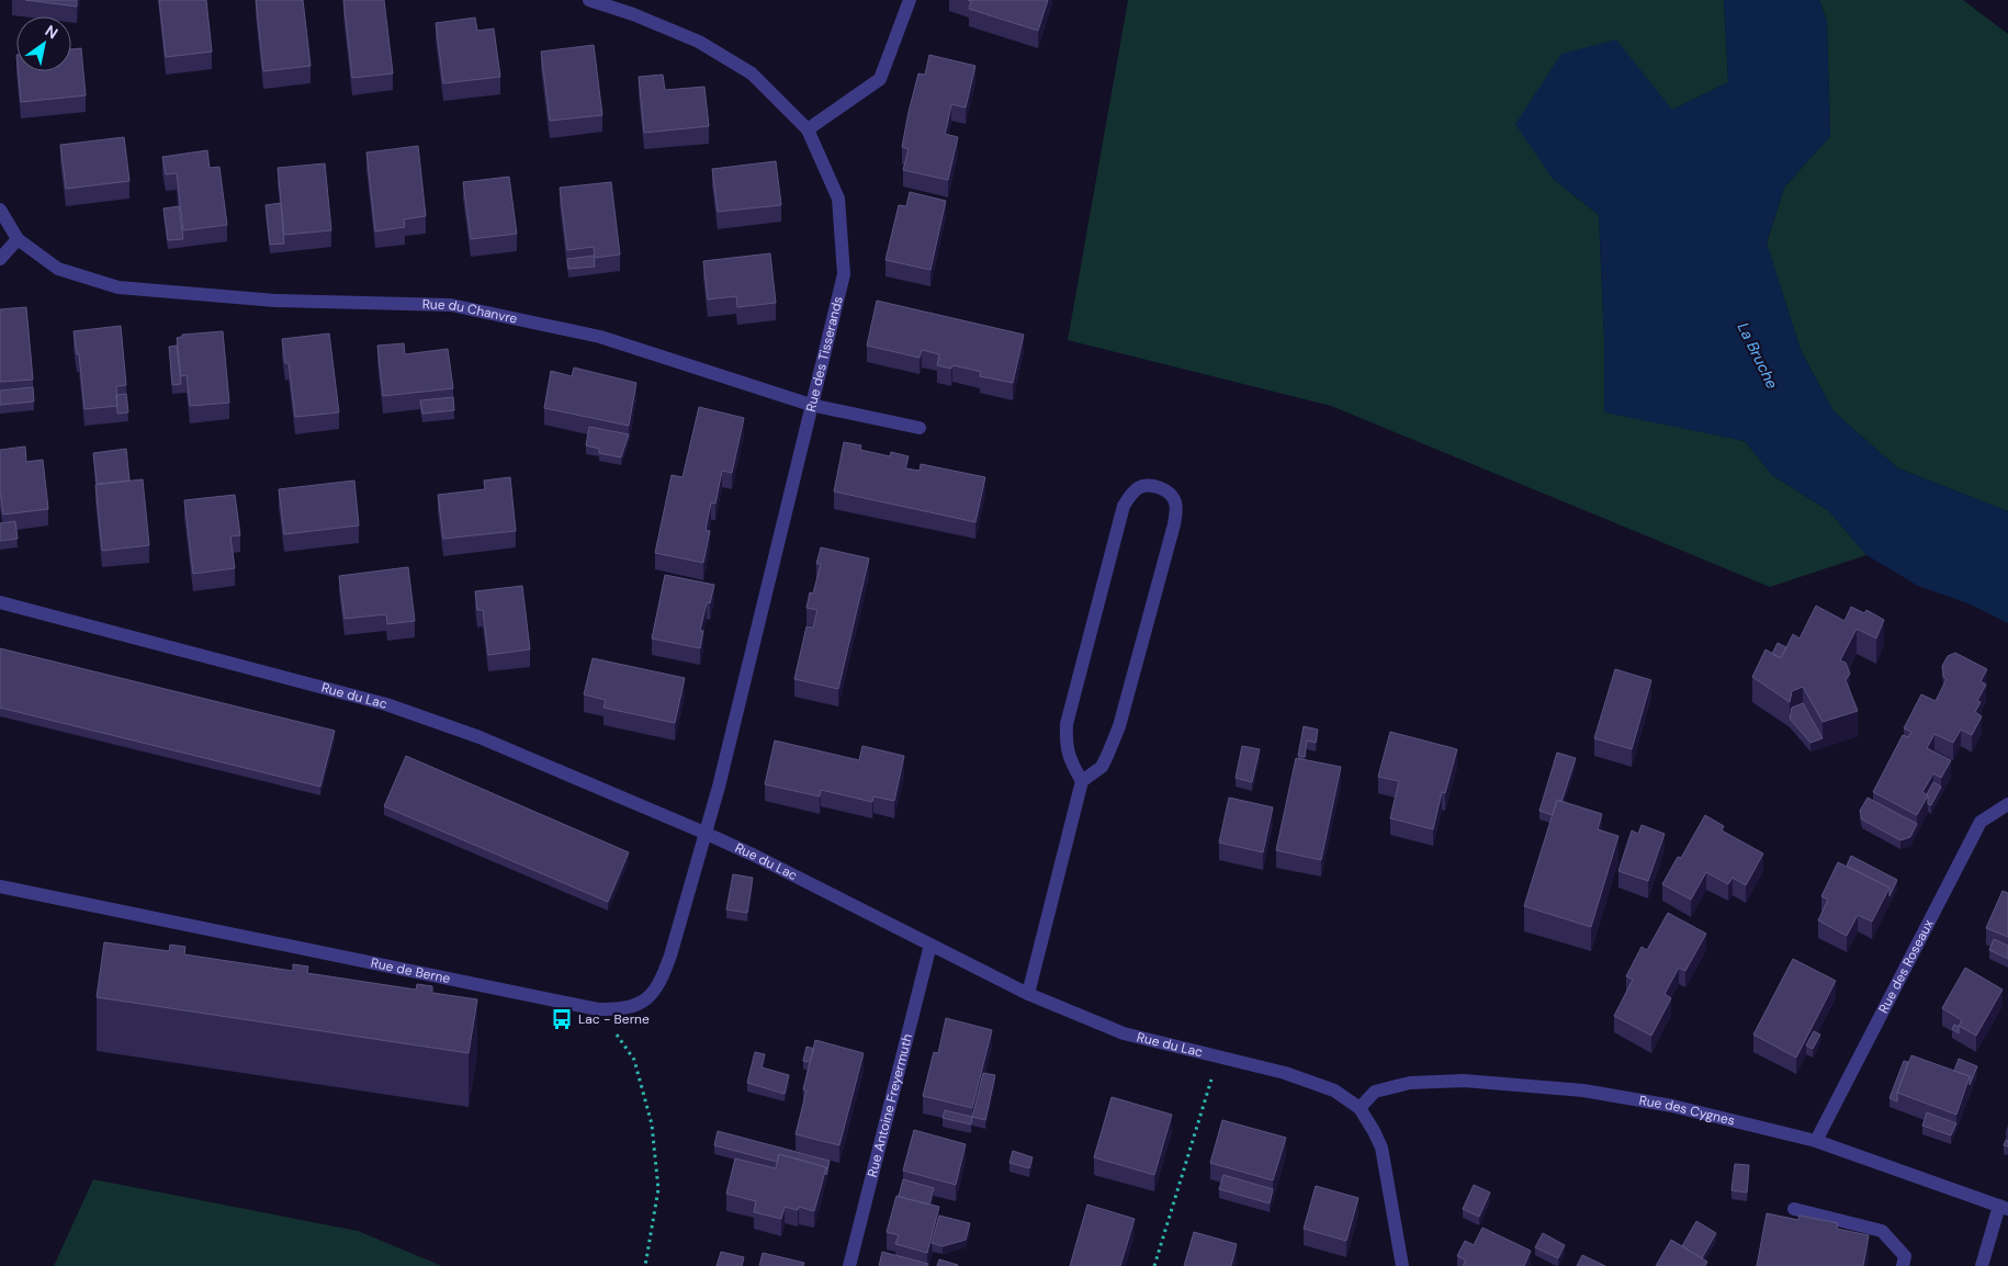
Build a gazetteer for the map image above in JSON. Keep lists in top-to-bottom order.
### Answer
{
  "streets": {
    "street": [
      "Rue du Chanvre",
      "Rue des Tisserands",
      "Rue du Lac",
      "Rue des Roseaux",
      "Rue de Berne",
      "Rue Antoine Freyermuth",
      "Rue des Cygnes"
    ]
  },
  "crossings": [
    ["Rue du Chanvre", "Rue des Tisserands"],
    ["Rue des Tisserands", "Rue du Lac"],
    ["Rue des Tisserands", "Rue de Berne"],
    ["Rue du Lac", "Rue de Berne"],
    ["Rue du Lac", "Rue Antoine Freyermuth"],
    ["Rue du Lac", "Rue des Cygnes"],
    ["Rue des Roseaux", "Rue des Cygnes"]
  ],
  "water": ["La Bruche"],
  "places": {
    "bus stop": ["Lac - Berne"]
  },
  "north": "top right"
}
